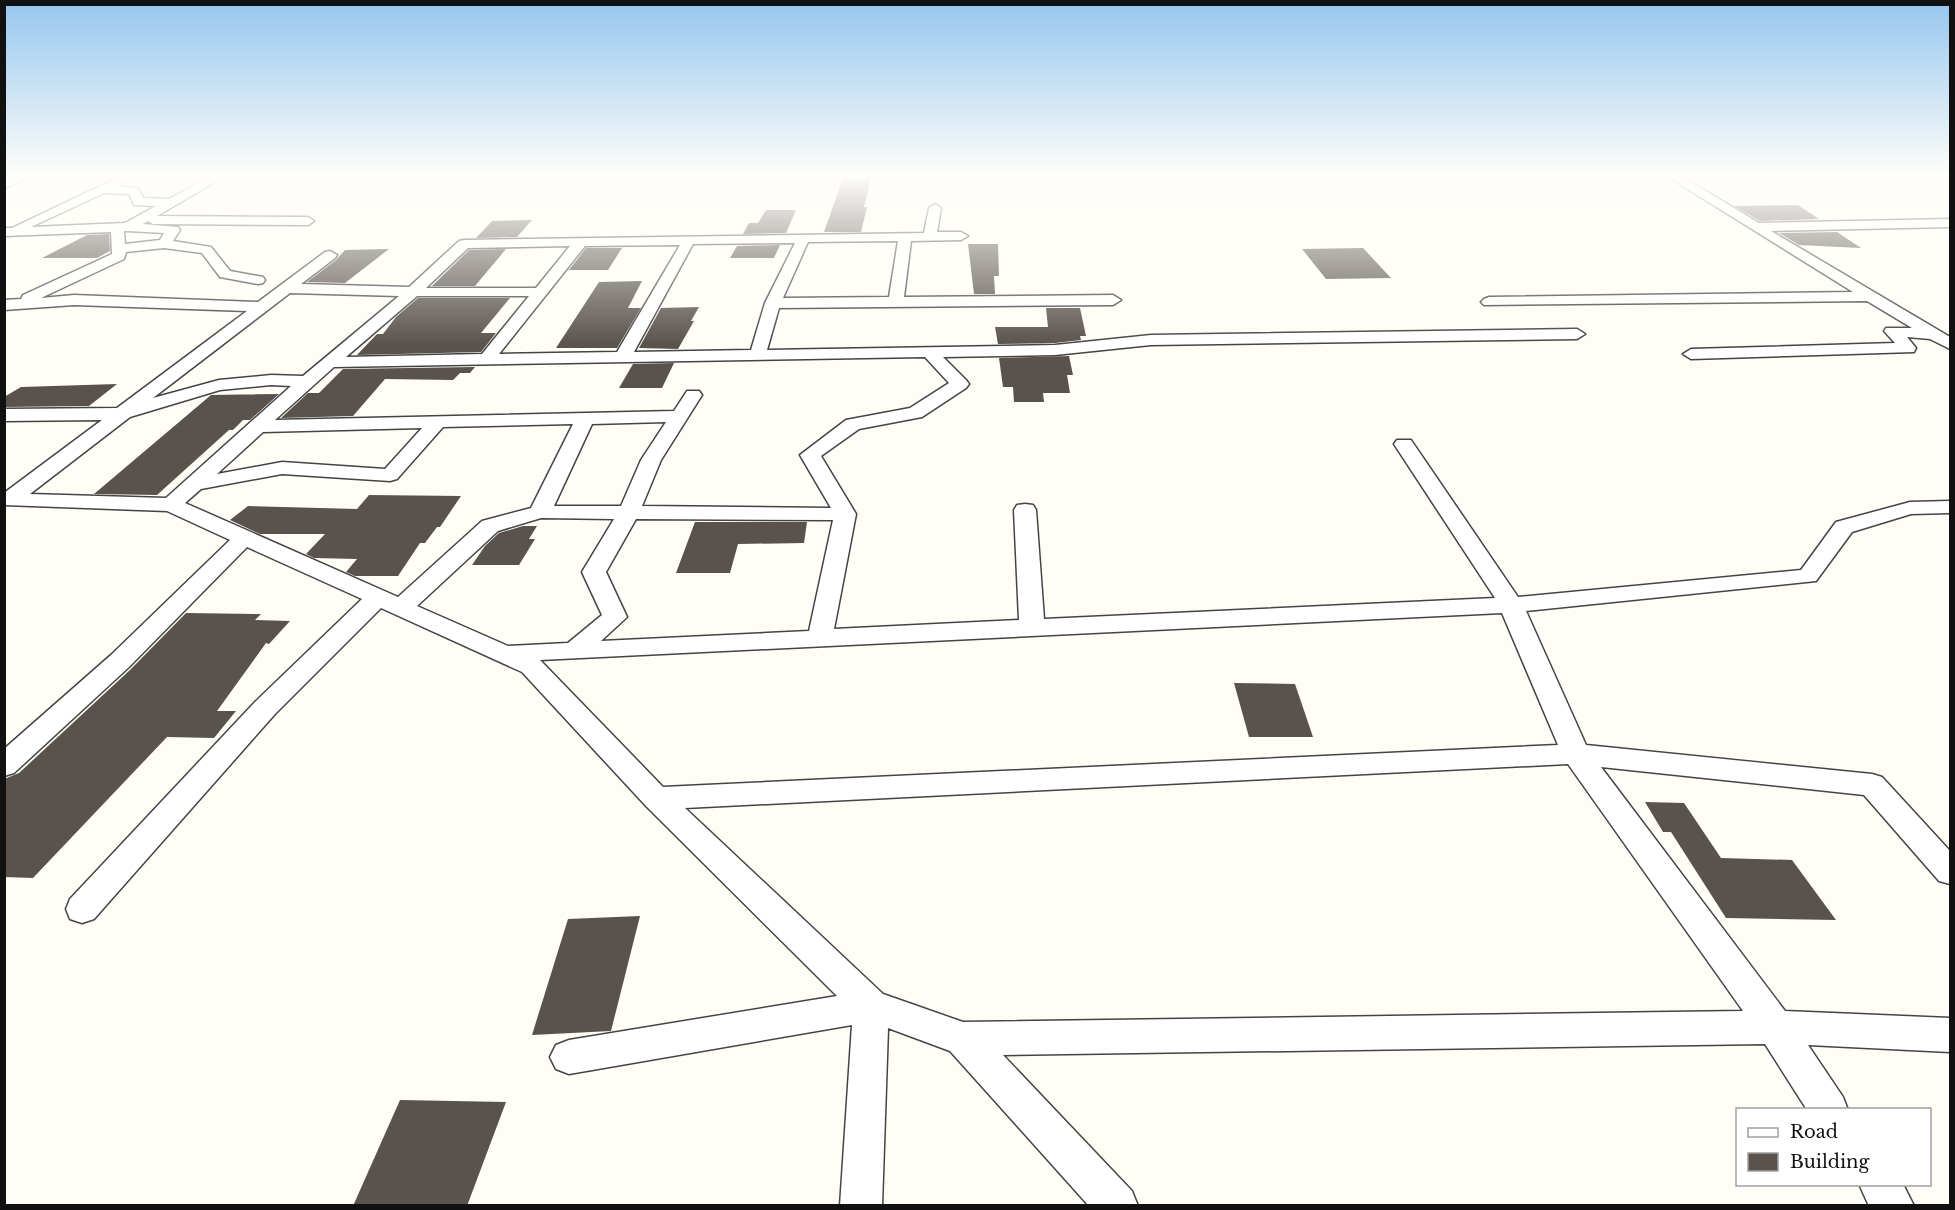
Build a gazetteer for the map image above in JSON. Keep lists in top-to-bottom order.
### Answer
{
  "legend": ["Road", "Building"]
}
